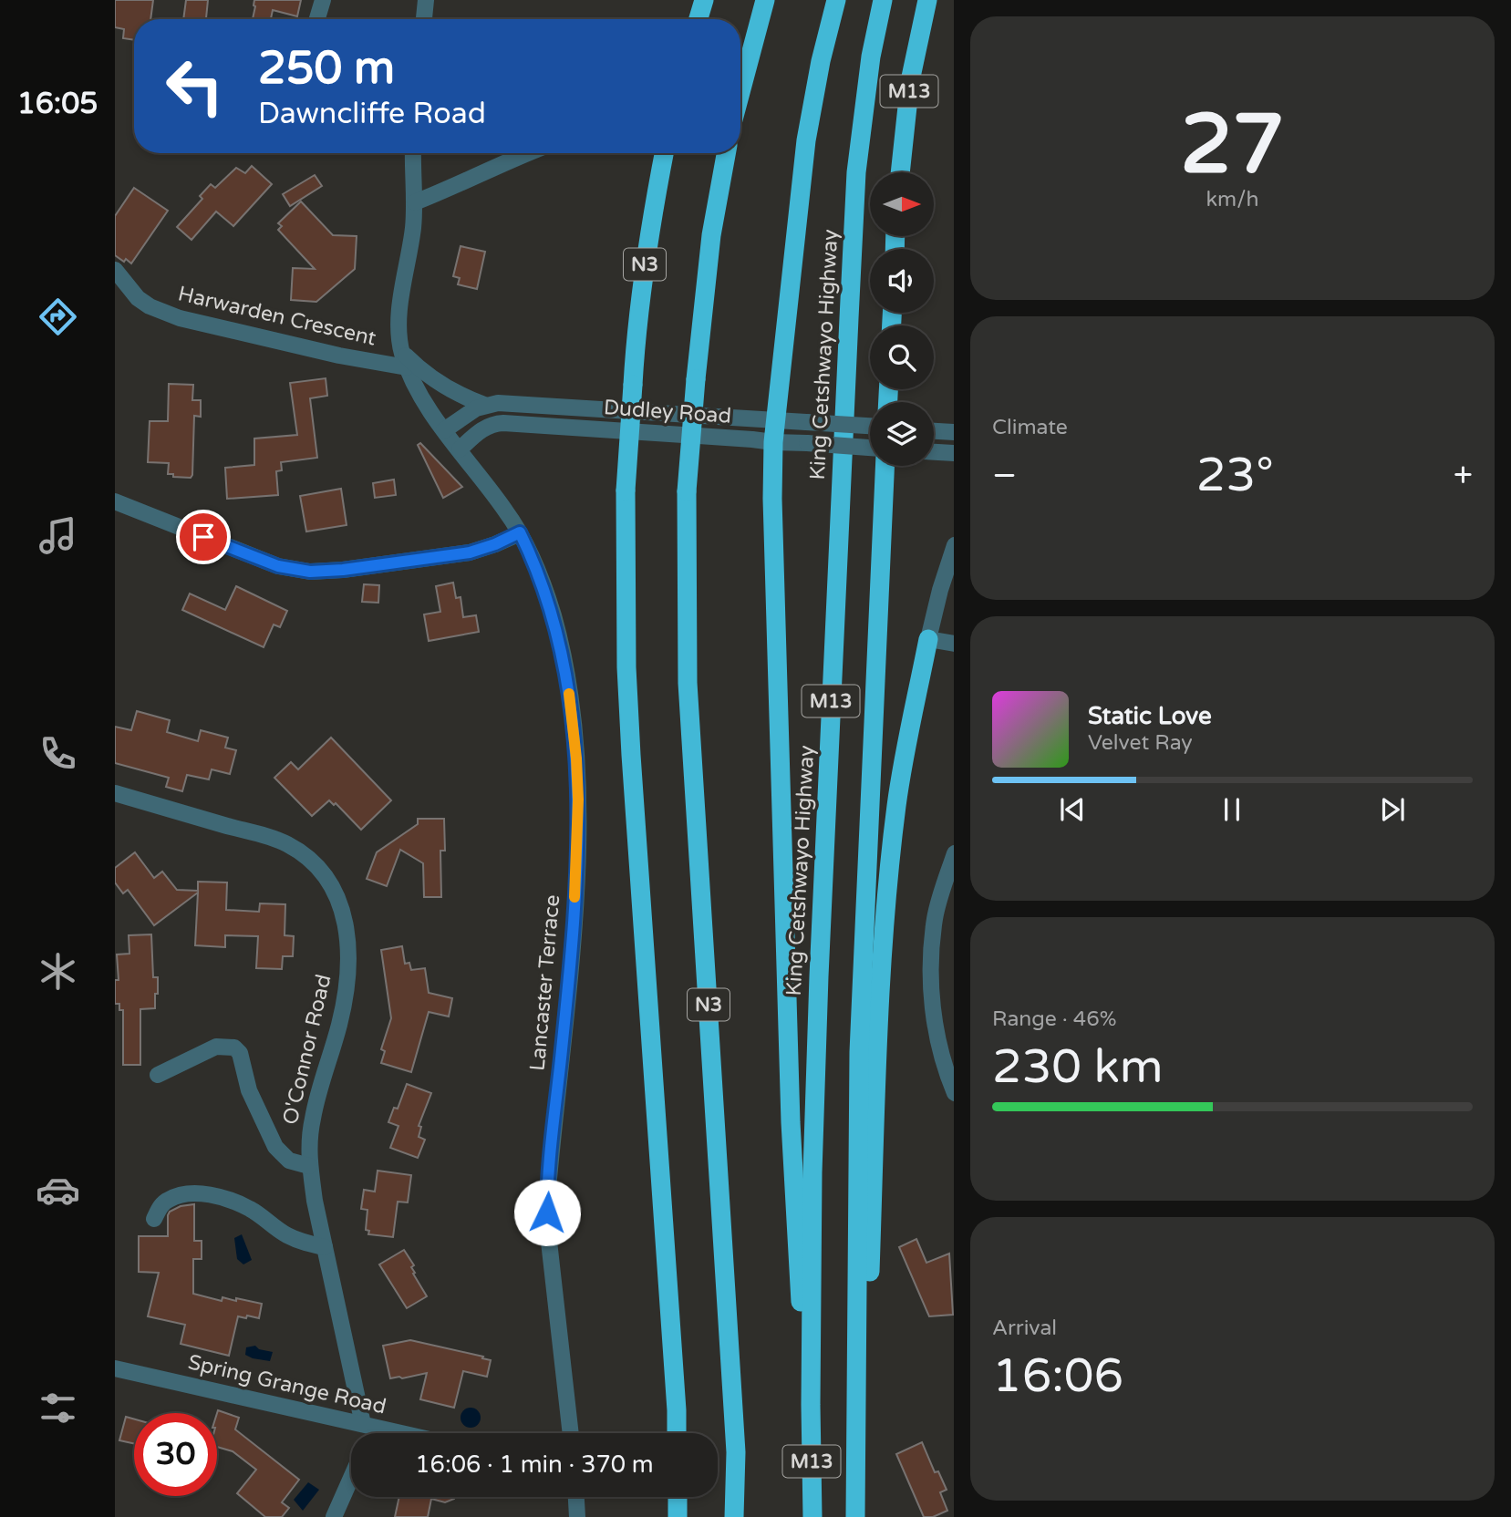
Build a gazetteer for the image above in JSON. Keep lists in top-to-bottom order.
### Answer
{
  "streets": {
    "highway": ["M13", "N3", "King Cetshwayo Highway"],
    "street": [
      "Harwarden Crescent",
      "Dudley Road",
      "Lancaster Terrace",
      "O'Connor Road",
      "Spring Grange Road"
    ]
  },
  "crossings": [
    ["O'Connor Road", "Spring Grange Road"]
  ],
  "north": "right",
  "page": {
    "tabs": "16:05",
    "tile": [
      ["27", "km/h"],
      "Climate",
      ["Range · 46%", "230 km"],
      ["Arrival", "16:06"]
    ],
    "turn": ["250 m", "Dawncliffe Road"],
    "heat": ["−", "23°", "+"],
    "song": ["Static Love", "Velvet Ray"],
    "limit": "30",
    "trip": "16:06 · 1 min · 370 m"
  }
}
